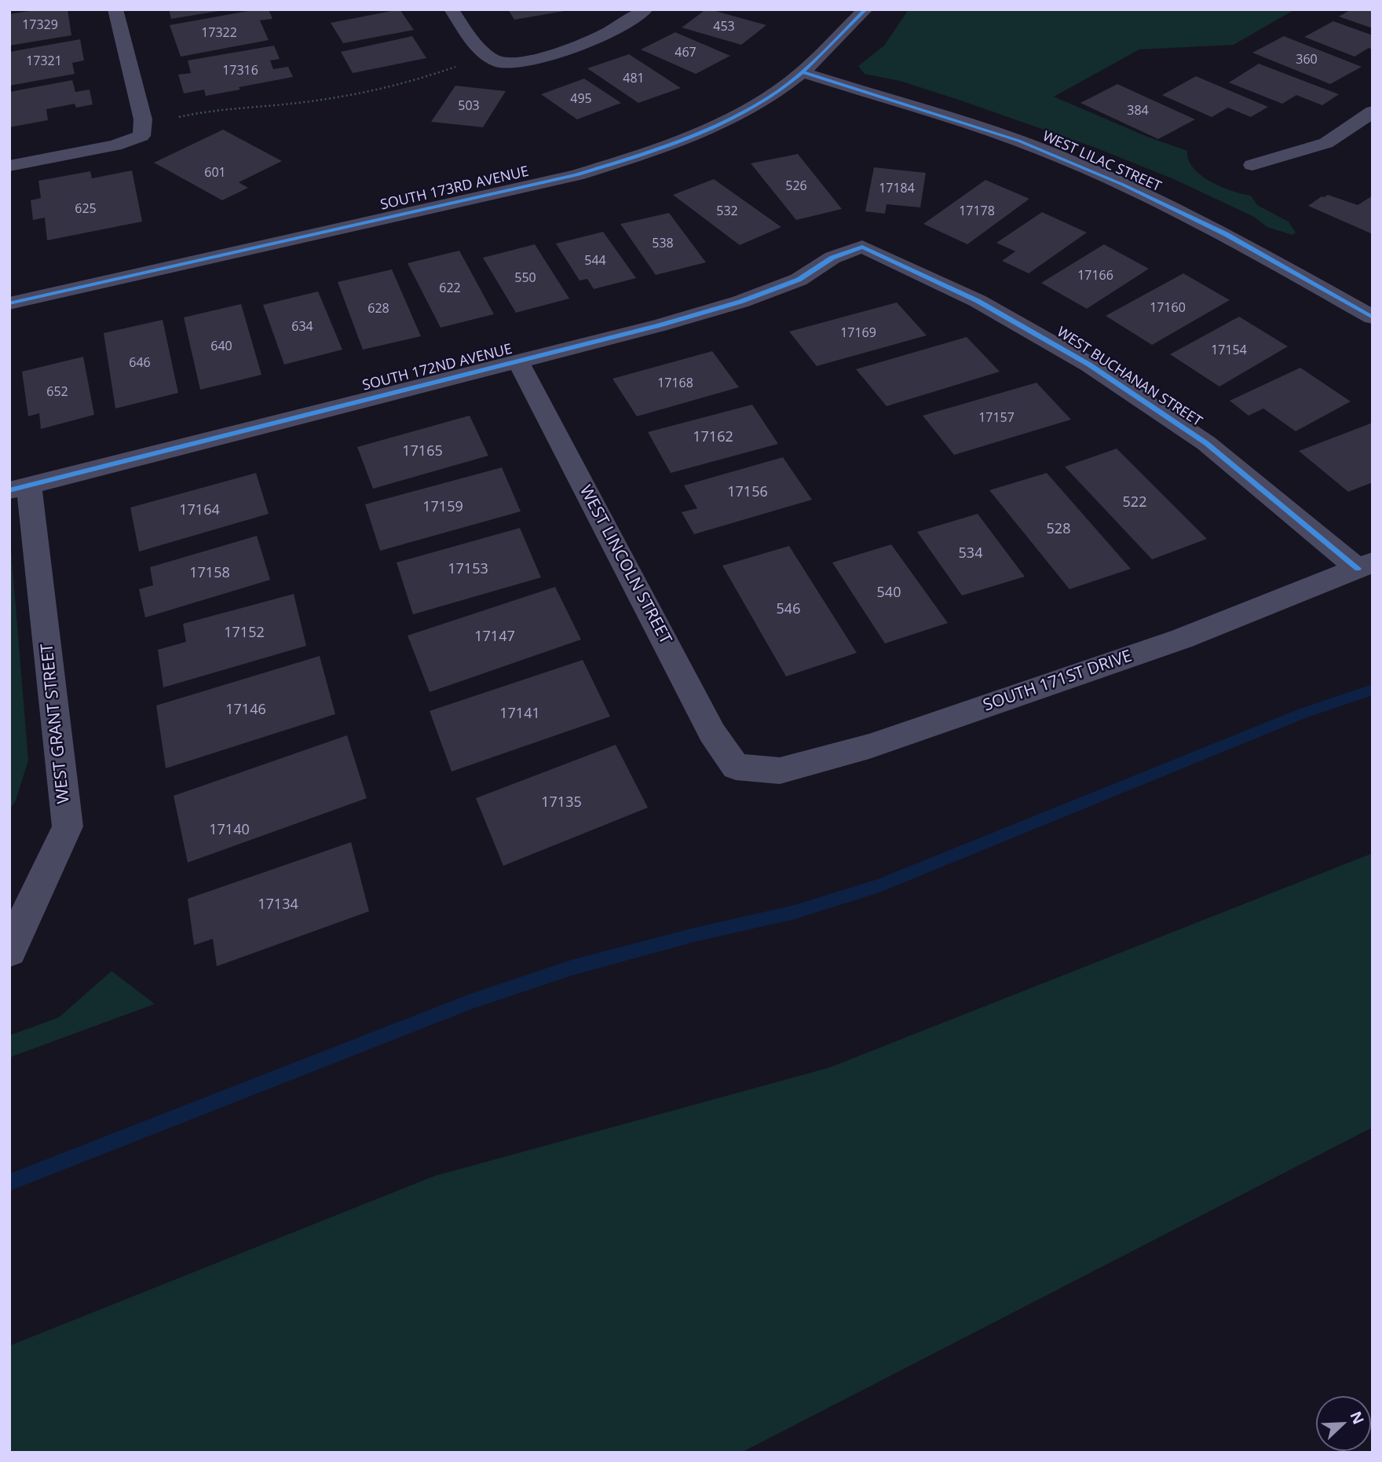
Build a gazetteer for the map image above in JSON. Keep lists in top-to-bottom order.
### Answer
{
  "streets": {
    "street": [
      "WEST LILAC STREET",
      "SOUTH 173RD AVENUE",
      "SOUTH 172ND AVENUE",
      "WEST BUCHANAN STREET",
      "WEST LINCOLN STREET",
      "SOUTH 171ST DRIVE",
      "WEST GRANT STREET"
    ]
  },
  "crossings": [
    ["WEST LILAC STREET", "SOUTH 173RD AVENUE"],
    ["SOUTH 172ND AVENUE", "WEST BUCHANAN STREET"],
    ["SOUTH 172ND AVENUE", "WEST LINCOLN STREET"],
    ["SOUTH 172ND AVENUE", "WEST GRANT STREET"],
    ["WEST BUCHANAN STREET", "SOUTH 171ST DRIVE"],
    ["WEST LINCOLN STREET", "SOUTH 171ST DRIVE"]
  ],
  "house_numbers": [
    "17329",
    "453",
    "17322",
    "467",
    "360",
    "17321",
    "17316",
    "481",
    "495",
    "503",
    "384",
    "601",
    "526",
    "17184",
    "625",
    "532",
    "17178",
    "538",
    "544",
    "17166",
    "550",
    "622",
    "17160",
    "628",
    "634",
    "17169",
    "640",
    "17154",
    "646",
    "17168",
    "652",
    "17157",
    "17162",
    "17165",
    "17156",
    "522",
    "17159",
    "17164",
    "528",
    "534",
    "17153",
    "17158",
    "540",
    "546",
    "17152",
    "17147",
    "17146",
    "17141",
    "17135",
    "17140",
    "17134"
  ],
  "north": "top right"
}
